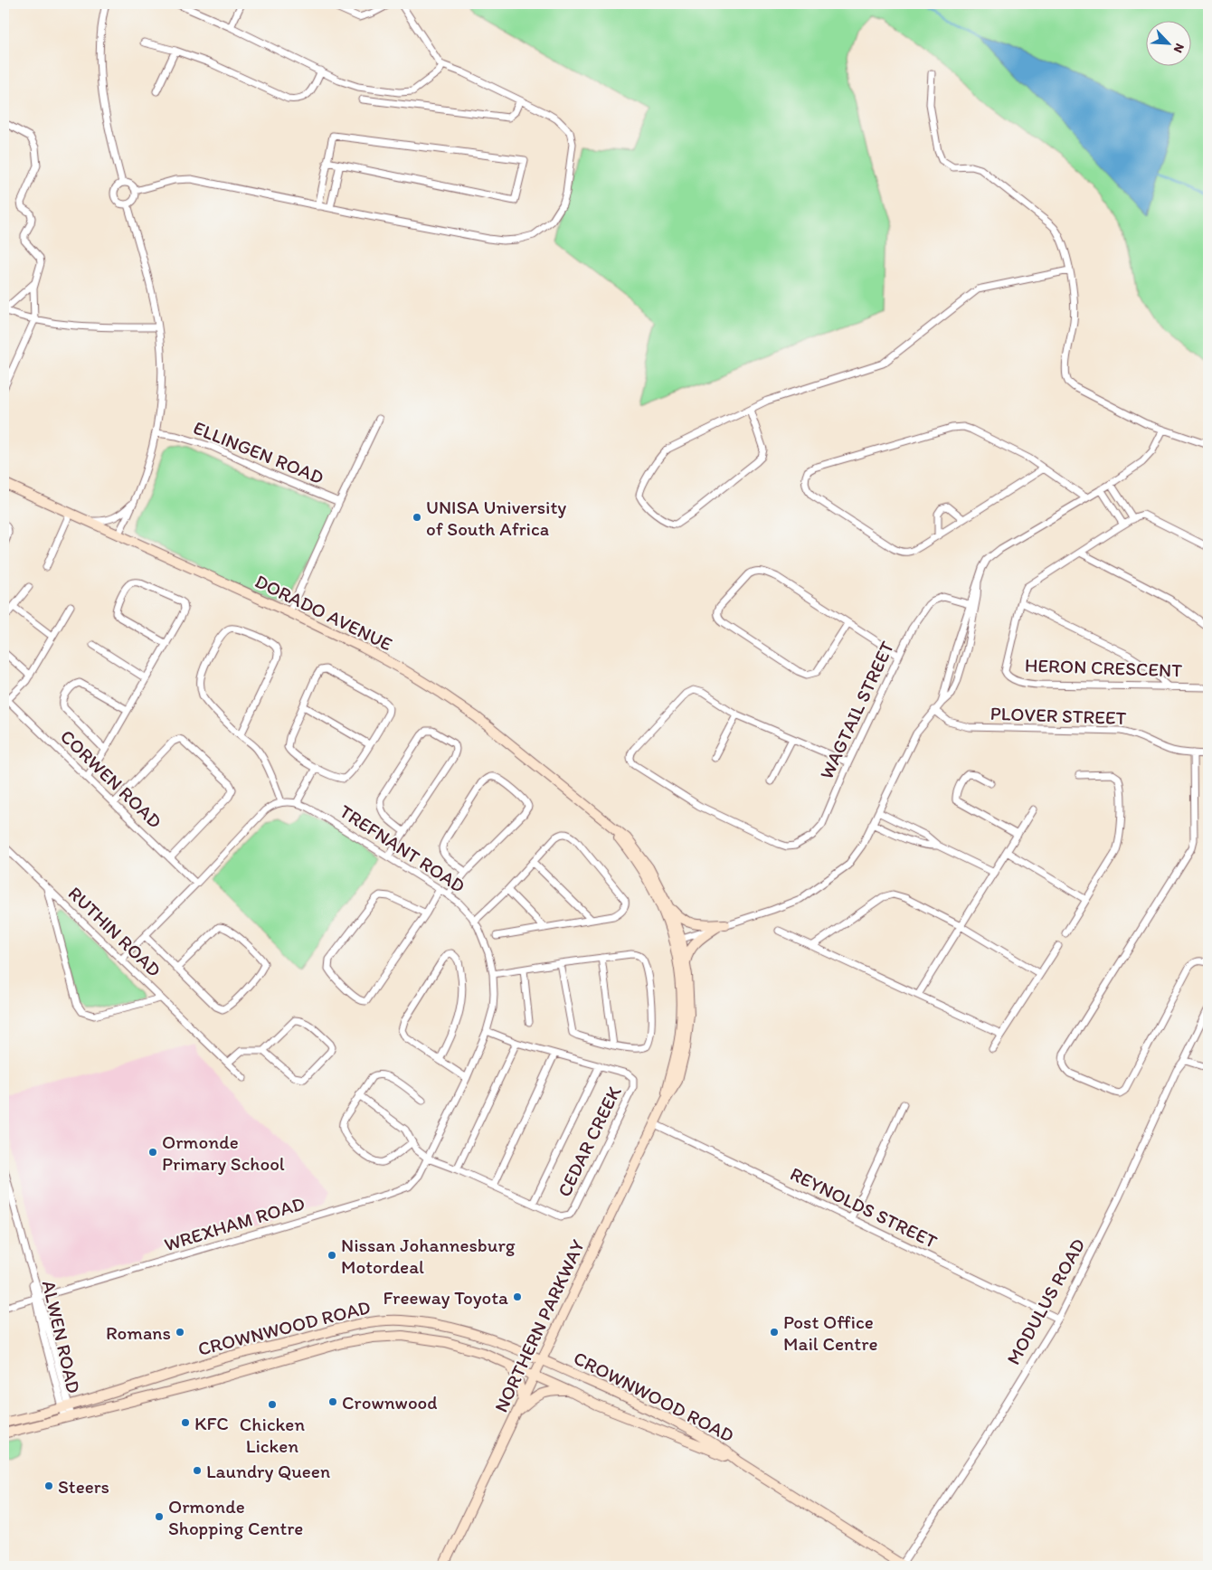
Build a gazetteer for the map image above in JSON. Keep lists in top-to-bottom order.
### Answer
{
  "streets": {
    "main road": ["DORADO AVENUE", "NORTHERN PARKWAY", "CROWNWOOD ROAD"],
    "street": [
      "ELLINGEN ROAD",
      "HERON CRESCENT",
      "WAGTAIL STREET",
      "PLOVER STREET",
      "CORWEN ROAD",
      "TREFNANT ROAD",
      "RUTHIN ROAD",
      "CEDAR CREEK",
      "REYNOLDS STREET",
      "WREXHAM ROAD",
      "MODULUS ROAD",
      "ALWEN ROAD"
    ]
  },
  "crossings": [
    ["DORADO AVENUE", "NORTHERN PARKWAY"],
    ["TREFNANT ROAD", "CEDAR CREEK"],
    ["TREFNANT ROAD", "WREXHAM ROAD"],
    ["CEDAR CREEK", "WREXHAM ROAD"],
    ["REYNOLDS STREET", "MODULUS ROAD"],
    ["REYNOLDS STREET", "NORTHERN PARKWAY"],
    ["WREXHAM ROAD", "ALWEN ROAD"],
    ["MODULUS ROAD", "CROWNWOOD ROAD"],
    ["NORTHERN PARKWAY", "CROWNWOOD ROAD"],
    ["CROWNWOOD ROAD", "ALWEN ROAD"]
  ],
  "places": [
    "UNISA University of South Africa",
    "Ormonde Primary School",
    "Nissan Johannesburg Motordeal",
    "Freeway Toyota",
    "Romans",
    "Post Office Mail Centre",
    "Crownwood",
    "Chicken Licken",
    "KFC",
    "Laundry Queen",
    "Steers",
    "Ormonde Shopping Centre"
  ],
  "north": "bottom right"
}
